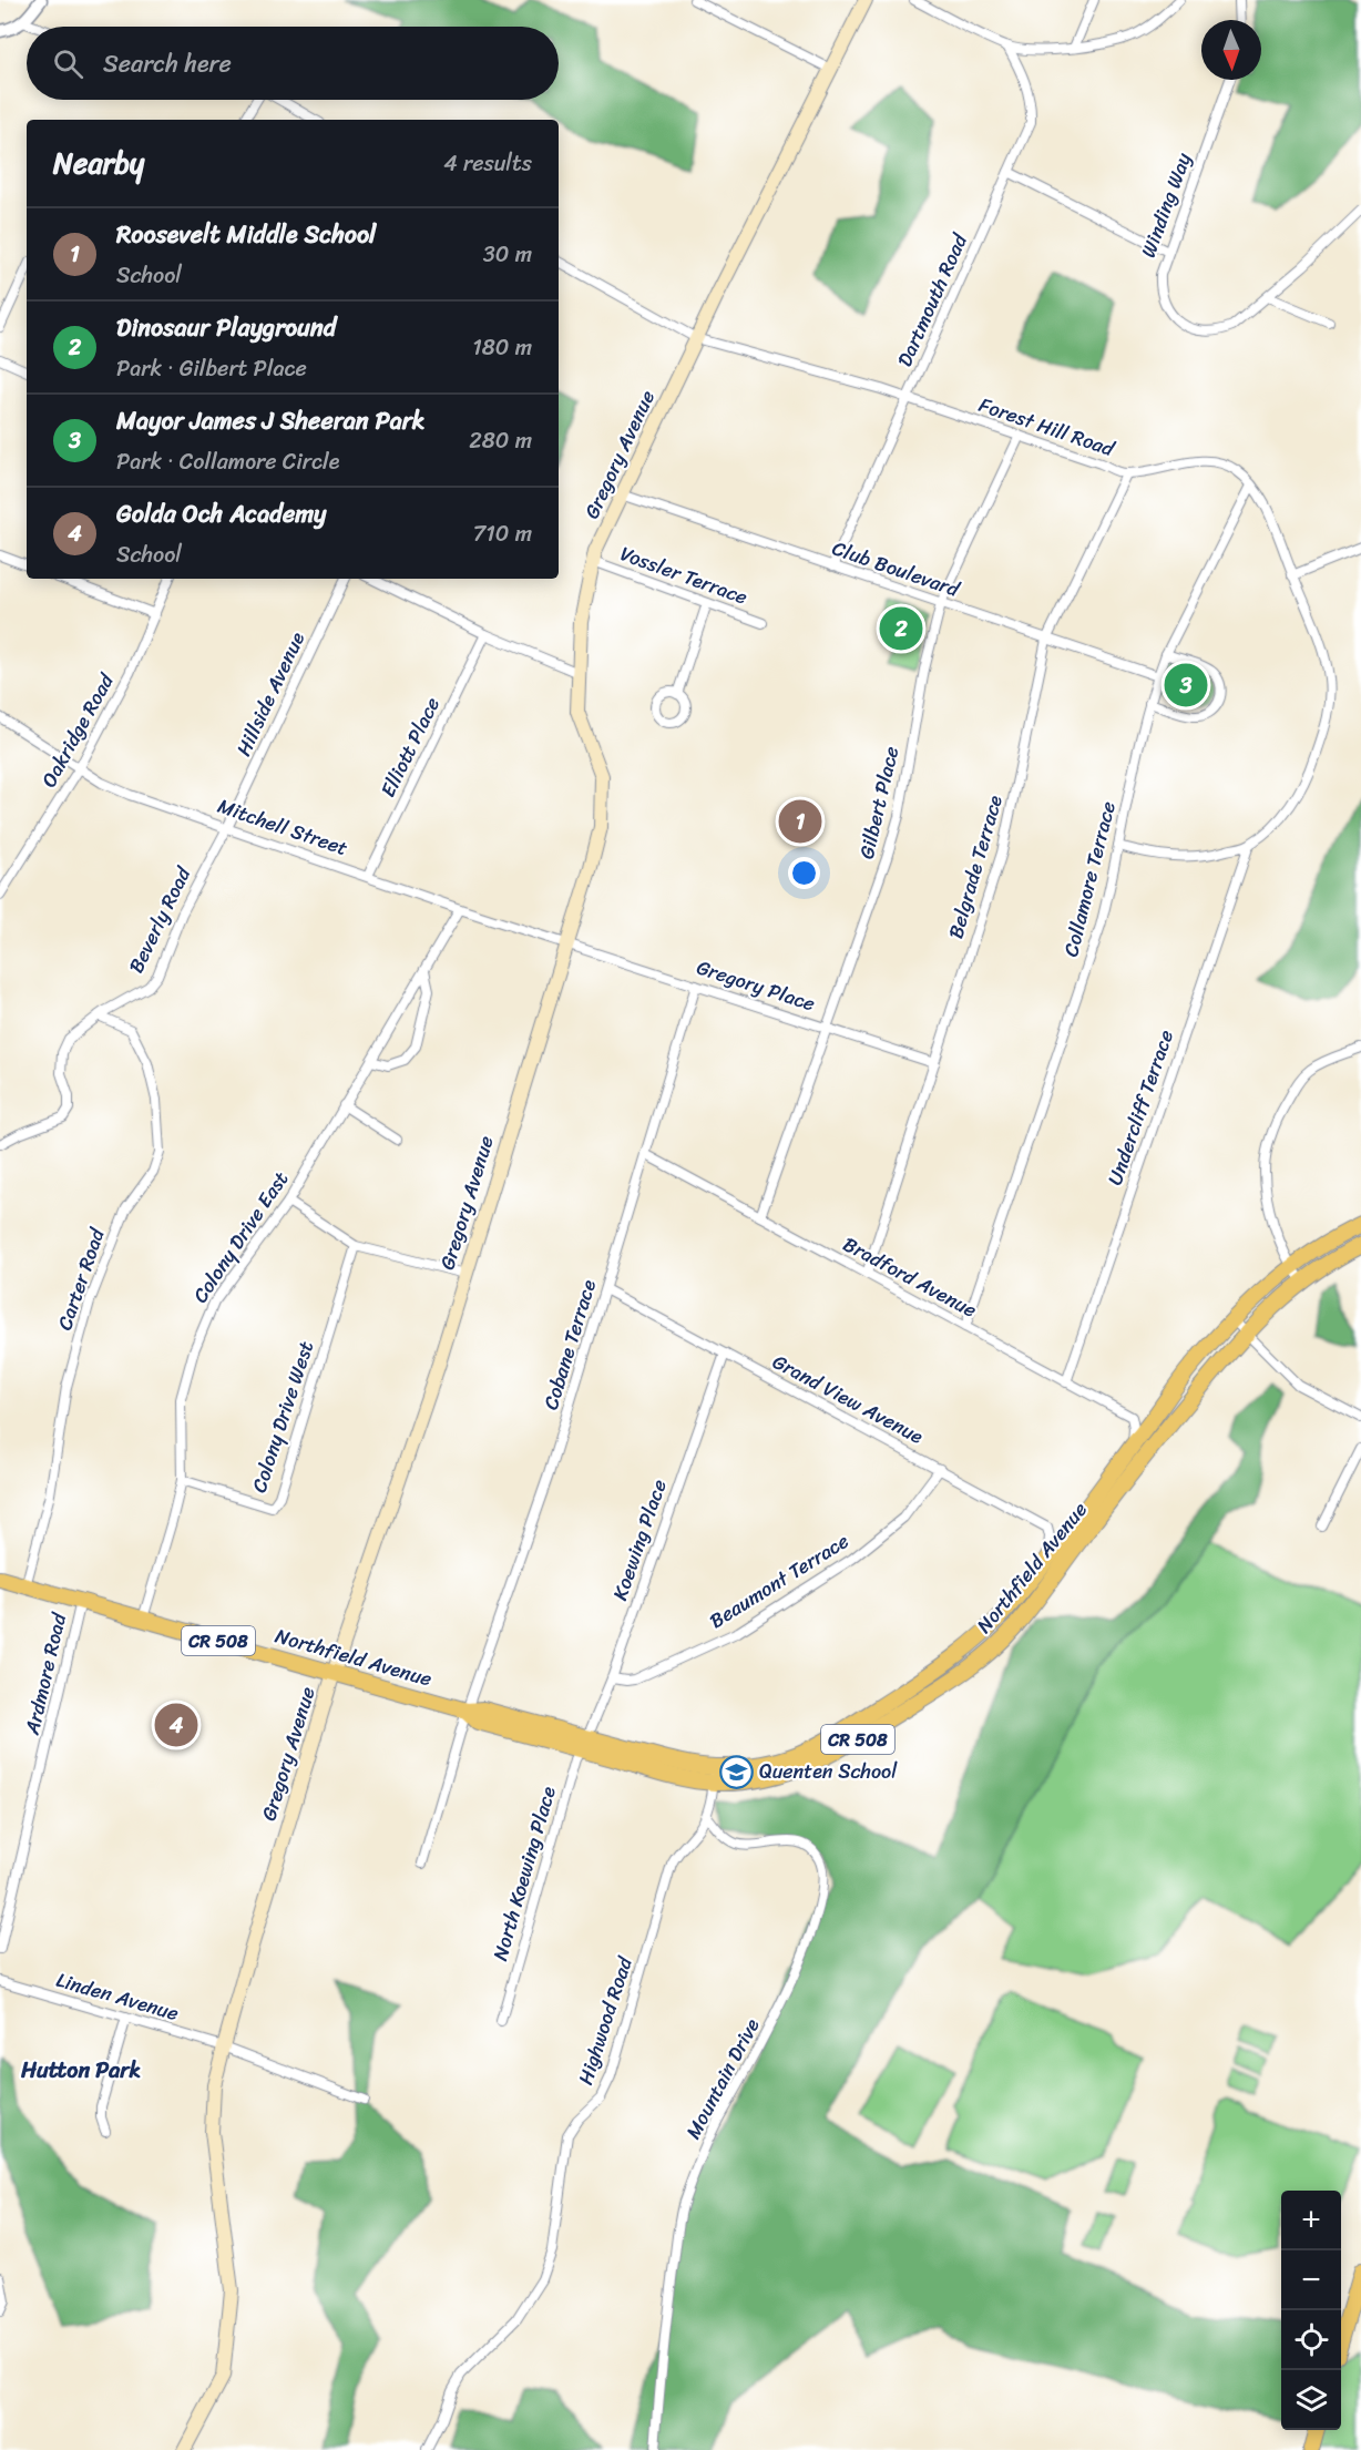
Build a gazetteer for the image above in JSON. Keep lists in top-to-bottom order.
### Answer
{
  "streets": {
    "main road": ["Gregory Avenue", "Northfield Avenue", "CR 508"],
    "street": [
      "Winding Way",
      "Dartmouth Road",
      "Forest Hill Road",
      "Club Boulevard",
      "Vossler Terrace",
      "Hillside Avenue",
      "Oakridge Road",
      "Elliott Place",
      "Gilbert Place",
      "Mitchell Street",
      "Belgrade Terrace",
      "Collamore Terrace",
      "Beverly Road",
      "Gregory Place",
      "Undercliff Terrace",
      "Colony Drive East",
      "Bradford Avenue",
      "Carter Road",
      "Cobane Terrace",
      "Grand View Avenue",
      "Colony Drive West",
      "Koewing Place",
      "Beaumont Terrace",
      "Ardmore Road",
      "North Koewing Place",
      "Linden Avenue",
      "Highwood Road",
      "Mountain Drive"
    ]
  },
  "crossings": [
    ["Dartmouth Road", "Forest Hill Road"],
    ["Dartmouth Road", "Club Boulevard"],
    ["Forest Hill Road", "Gregory Avenue"],
    ["Forest Hill Road", "Gilbert Place"],
    ["Forest Hill Road", "Belgrade Terrace"],
    ["Forest Hill Road", "Collamore Terrace"],
    ["Forest Hill Road", "Undercliff Terrace"],
    ["Gregory Avenue", "Club Boulevard"],
    ["Gregory Avenue", "Vossler Terrace"],
    ["Gregory Avenue", "Mitchell Street"],
    ["Gregory Avenue", "Gregory Place"],
    ["Gregory Avenue", "Northfield Avenue"],
    ["Gregory Avenue", "Linden Avenue"],
    ["Club Boulevard", "Gilbert Place"],
    ["Club Boulevard", "Belgrade Terrace"],
    ["Club Boulevard", "Collamore Terrace"],
    ["Hillside Avenue", "Mitchell Street"],
    ["Hillside Avenue", "Beverly Road"],
    ["Oakridge Road", "Mitchell Street"],
    ["Elliott Place", "Mitchell Street"],
    ["Gilbert Place", "Gregory Place"],
    ["Gilbert Place", "Bradford Avenue"],
    ["Mitchell Street", "Beverly Road"],
    ["Mitchell Street", "Gregory Place"],
    ["Mitchell Street", "Colony Drive East"],
    ["Belgrade Terrace", "Gregory Place"],
    ["Belgrade Terrace", "Bradford Avenue"],
    ["Collamore Terrace", "Bradford Avenue"],
    ["Beverly Road", "Carter Road"],
    ["Gregory Place", "Cobane Terrace"],
    ["Undercliff Terrace", "Bradford Avenue"],
    ["Colony Drive East", "Colony Drive West"],
    ["Colony Drive East", "Northfield Avenue"],
    ["Bradford Avenue", "Cobane Terrace"],
    ["Bradford Avenue", "Northfield Avenue"],
    ["Carter Road", "Northfield Avenue"],
    ["Cobane Terrace", "Grand View Avenue"],
    ["Cobane Terrace", "Northfield Avenue"],
    ["Grand View Avenue", "Koewing Place"],
    ["Grand View Avenue", "Northfield Avenue"],
    ["Grand View Avenue", "Beaumont Terrace"],
    ["Koewing Place", "Northfield Avenue"],
    ["Koewing Place", "Beaumont Terrace"],
    ["Koewing Place", "North Koewing Place"],
    ["Northfield Avenue", "Ardmore Road"],
    ["Northfield Avenue", "North Koewing Place"],
    ["Northfield Avenue", "Highwood Road"],
    ["Highwood Road", "Mountain Drive"]
  ],
  "districts": ["Hutton Park"],
  "places": {
    "school or university": ["Quenten School"]
  },
  "north": "bottom",
  "page": {
    "search": "Search here",
    "heading": ["Nearby", "4 results"],
    "list": [
      {
        "mark": "1",
        "name": "Roosevelt Middle School",
        "note": "School",
        "value": "30 m"
      },
      {
        "mark": "2",
        "name": "Dinosaur Playground",
        "note": "Park · Gilbert Place",
        "value": "180 m"
      },
      {
        "mark": "3",
        "name": "Mayor James J Sheeran Park",
        "note": "Park · Collamore Circle",
        "value": "280 m"
      },
      {
        "mark": "4",
        "name": "Golda Och Academy",
        "note": "School",
        "value": "710 m"
      }
    ],
    "pins": [
      "2",
      "3",
      "1",
      "4"
    ],
    "map_buttons": ["+", "−"]
  }
}
